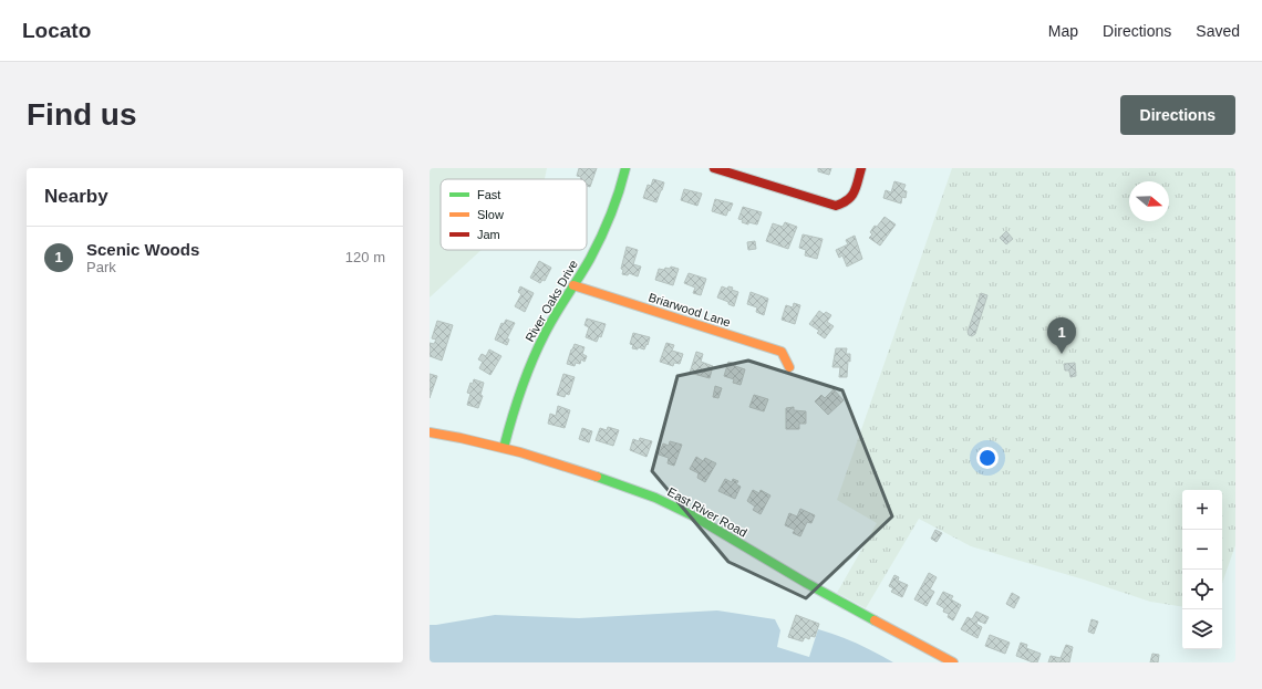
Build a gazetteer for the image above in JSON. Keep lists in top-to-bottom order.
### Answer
{
  "streets": {
    "street": ["River Oaks Drive", "Briarwood Lane", "East River Road"]
  },
  "crossings": [
    ["River Oaks Drive", "Briarwood Lane"],
    ["River Oaks Drive", "East River Road"]
  ],
  "legend": ["Fast", "Slow", "Jam"],
  "north": "right",
  "page": {
    "header": "Locato",
    "nav": ["Map", "Directions", "Saved"],
    "buttons": "Directions",
    "title": "Find us",
    "heading": "Nearby",
    "list": [
      {
        "mark": "1",
        "name": "Scenic Woods",
        "note": "Park",
        "value": "120 m"
      }
    ],
    "pins": "1",
    "map_buttons": ["+", "−"]
  }
}
